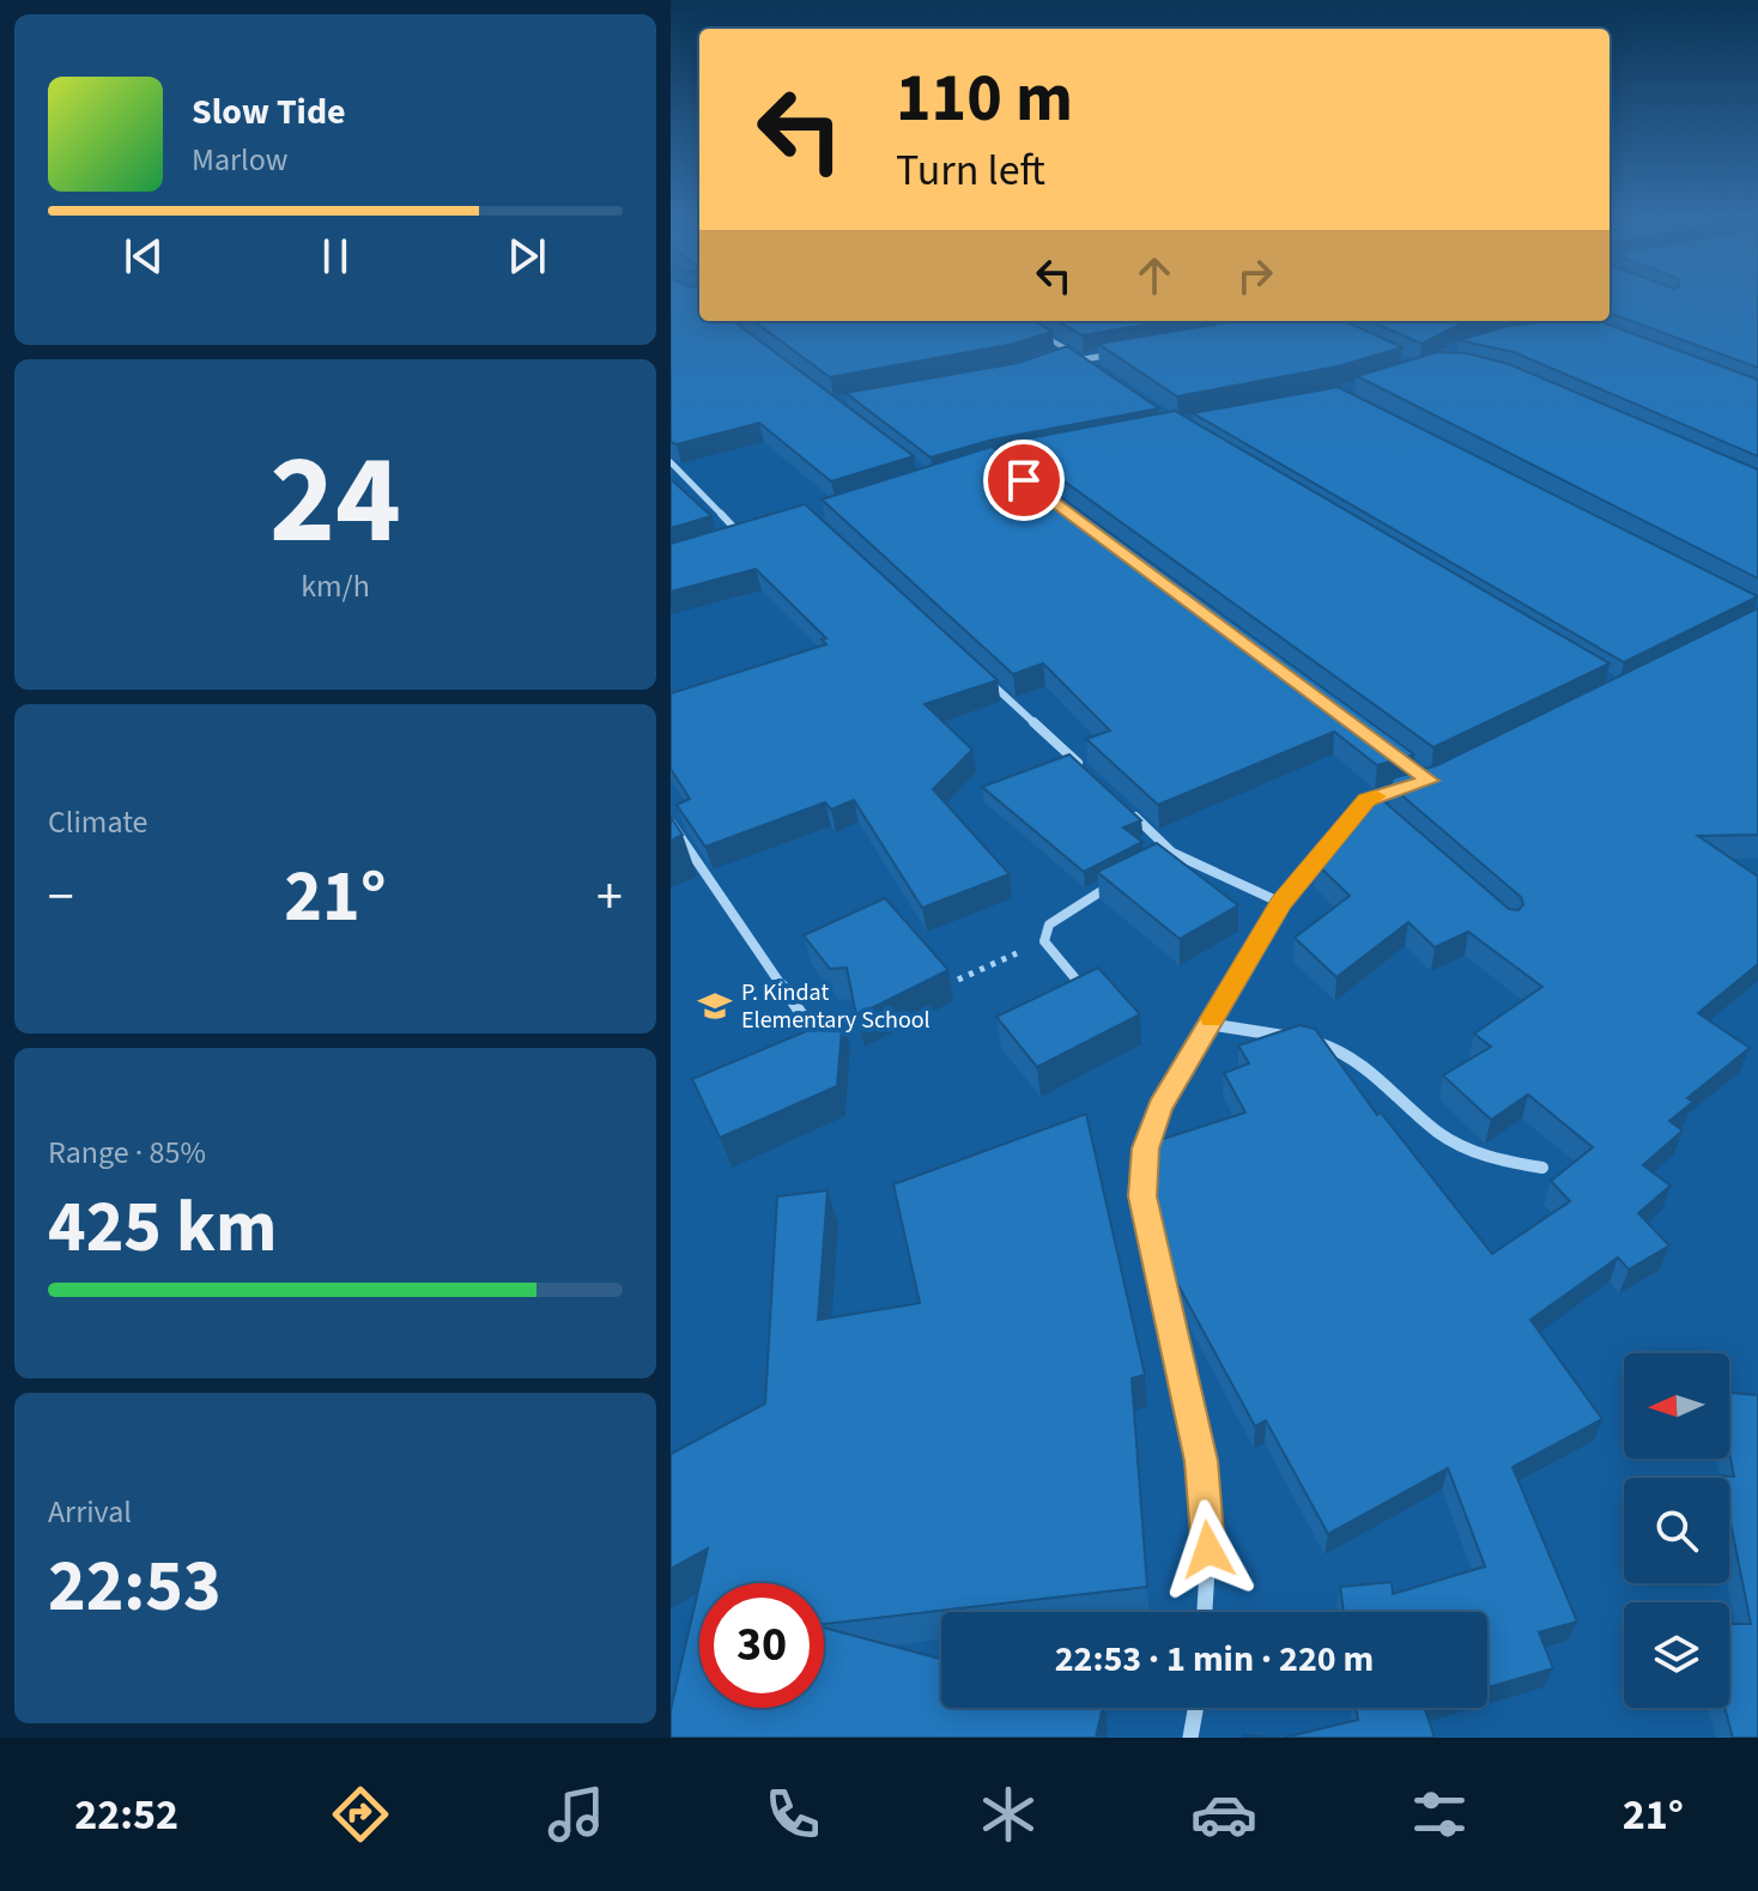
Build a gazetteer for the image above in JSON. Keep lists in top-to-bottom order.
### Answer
{
  "places": {
    "school or university": ["P. Kindat Elementary School"]
  },
  "north": "left",
  "page": {
    "turn": ["110 m", "Turn left"],
    "song": ["Slow Tide", "Marlow"],
    "tile": [
      ["24", "km/h"],
      "Climate",
      ["Range · 85%", "425 km"],
      ["Arrival", "22:53"]
    ],
    "heat": ["−", "21°", "+"],
    "limit": "30",
    "trip": "22:53 · 1 min · 220 m",
    "tabs": ["22:52", "21°"]
  }
}
